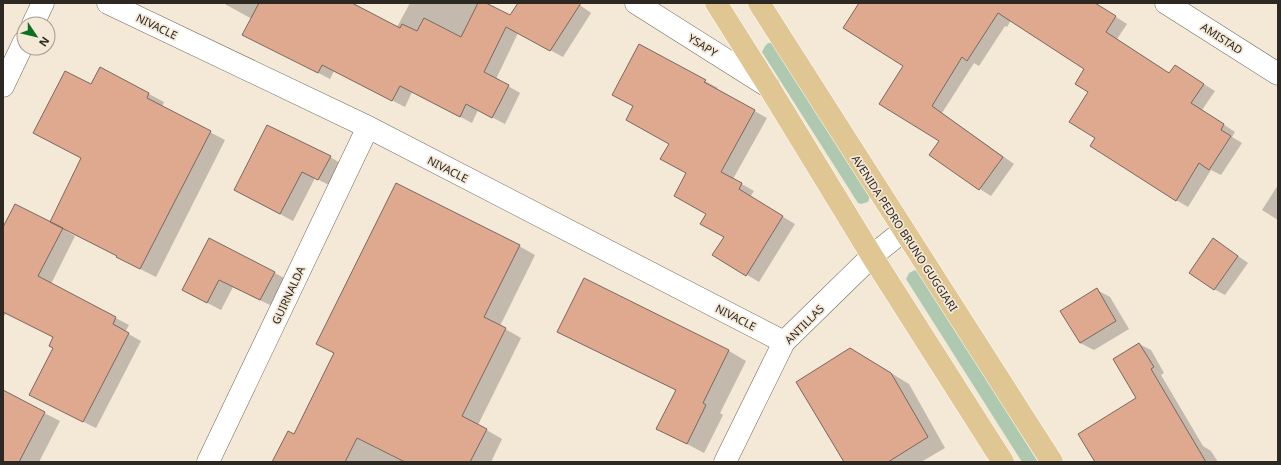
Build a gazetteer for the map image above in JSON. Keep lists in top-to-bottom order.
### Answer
{
  "streets": {
    "main road": ["AVENIDA PEDRO BRUNO GUGGIARI"],
    "street": [
      "NIVACLE",
      "AMISTAD",
      "YSAPY",
      "GUIRNALDA",
      "ANTILLAS"
    ]
  },
  "crossings": [
    ["NIVACLE", "GUIRNALDA"],
    ["NIVACLE", "ANTILLAS"],
    ["AVENIDA PEDRO BRUNO GUGGIARI", "ANTILLAS"]
  ],
  "north": "bottom right"
}
